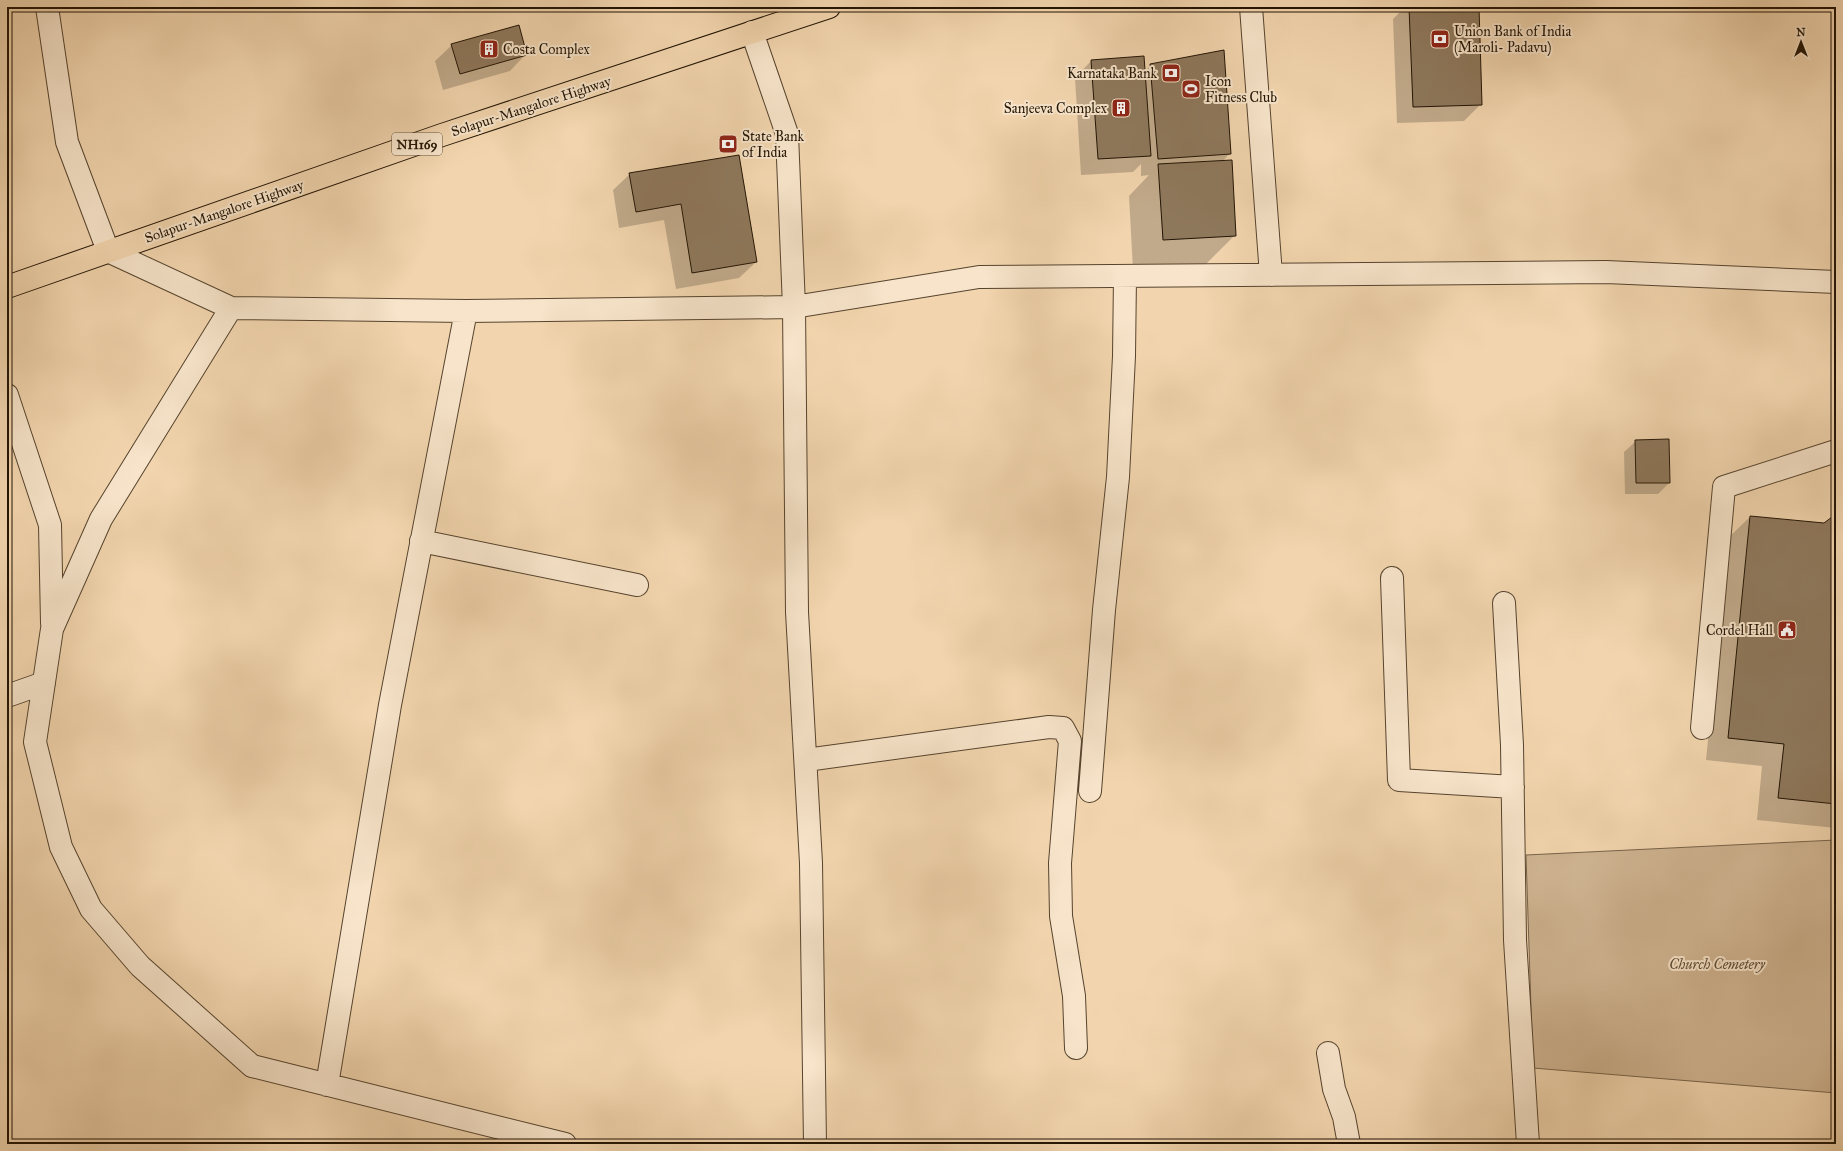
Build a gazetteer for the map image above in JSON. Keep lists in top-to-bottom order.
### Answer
{
  "streets": {
    "highway": ["Solapur-Mangalore Highway", "NH169"]
  },
  "parks": ["Church Cemetery"],
  "places": {
    "bank": ["Union Bank of India (Maroli- Padavu)", "Karnataka Bank", "State Bank of India"],
    "building": ["Costa Complex", "Sanjeeva Complex"],
    "sports": ["Icon Fitness Club"],
    "public building": ["Cordel Hall"]
  },
  "north": "top"
}
